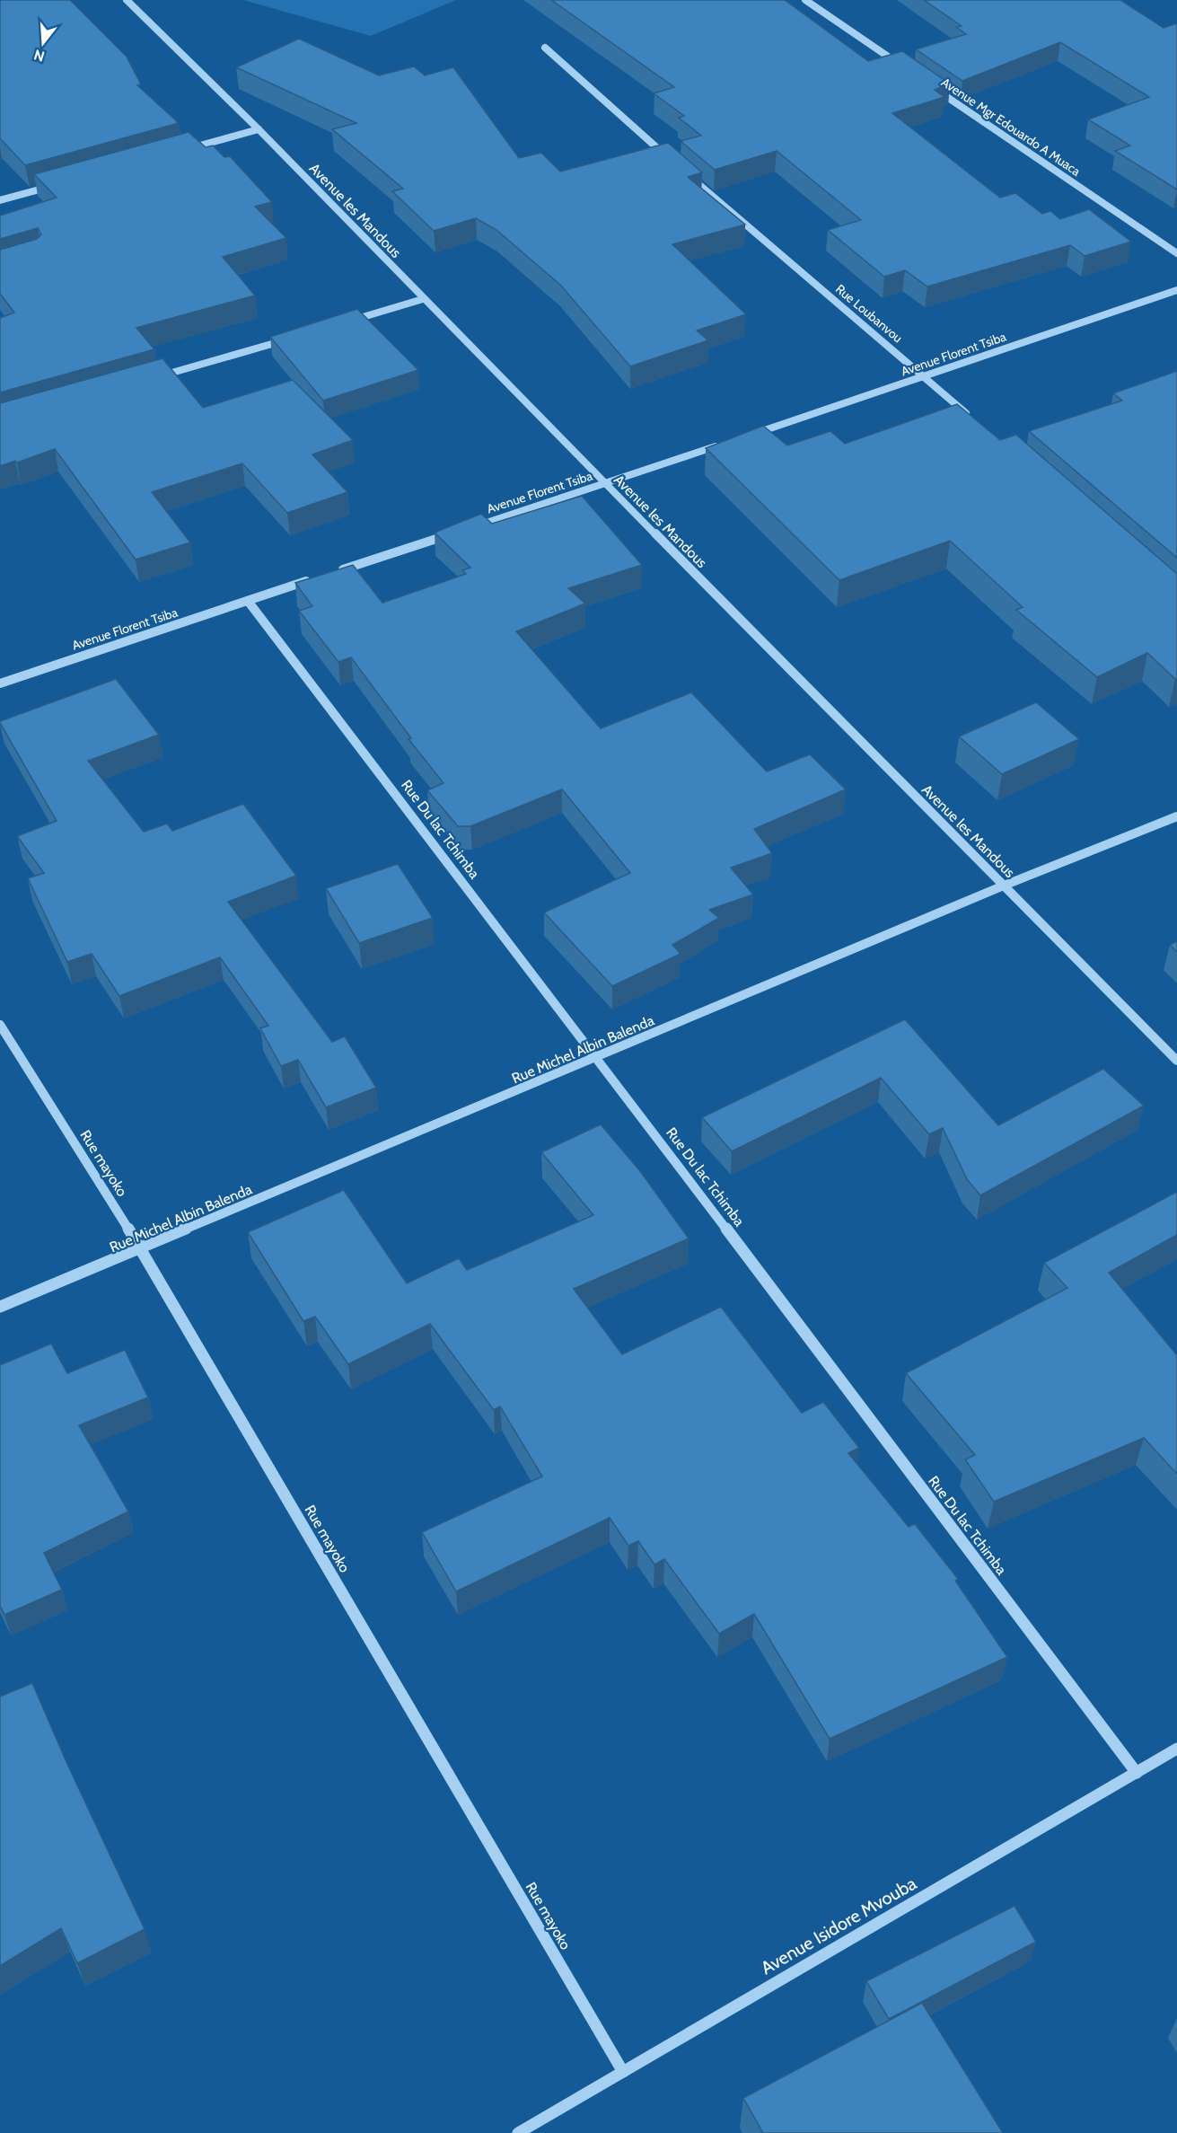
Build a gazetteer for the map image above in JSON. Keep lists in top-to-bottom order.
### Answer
{
  "streets": {
    "street": [
      "Avenue Mgr Edouardo A Muaca",
      "Avenue les Mandous",
      "Rue Loubanvou",
      "Avenue Florent Tsiba",
      "Rue Du lac Tchimba",
      "Rue Michel Albin Balenda",
      "Rue mayoko",
      "Avenue Isidore Mvouba"
    ]
  },
  "crossings": [
    ["Avenue les Mandous", "Avenue Florent Tsiba"],
    ["Avenue les Mandous", "Rue Michel Albin Balenda"],
    ["Rue Loubanvou", "Avenue Florent Tsiba"],
    ["Avenue Florent Tsiba", "Rue Du lac Tchimba"],
    ["Rue Du lac Tchimba", "Rue Michel Albin Balenda"],
    ["Rue Du lac Tchimba", "Avenue Isidore Mvouba"],
    ["Rue Michel Albin Balenda", "Rue mayoko"],
    ["Rue mayoko", "Avenue Isidore Mvouba"]
  ],
  "north": "bottom"
}
